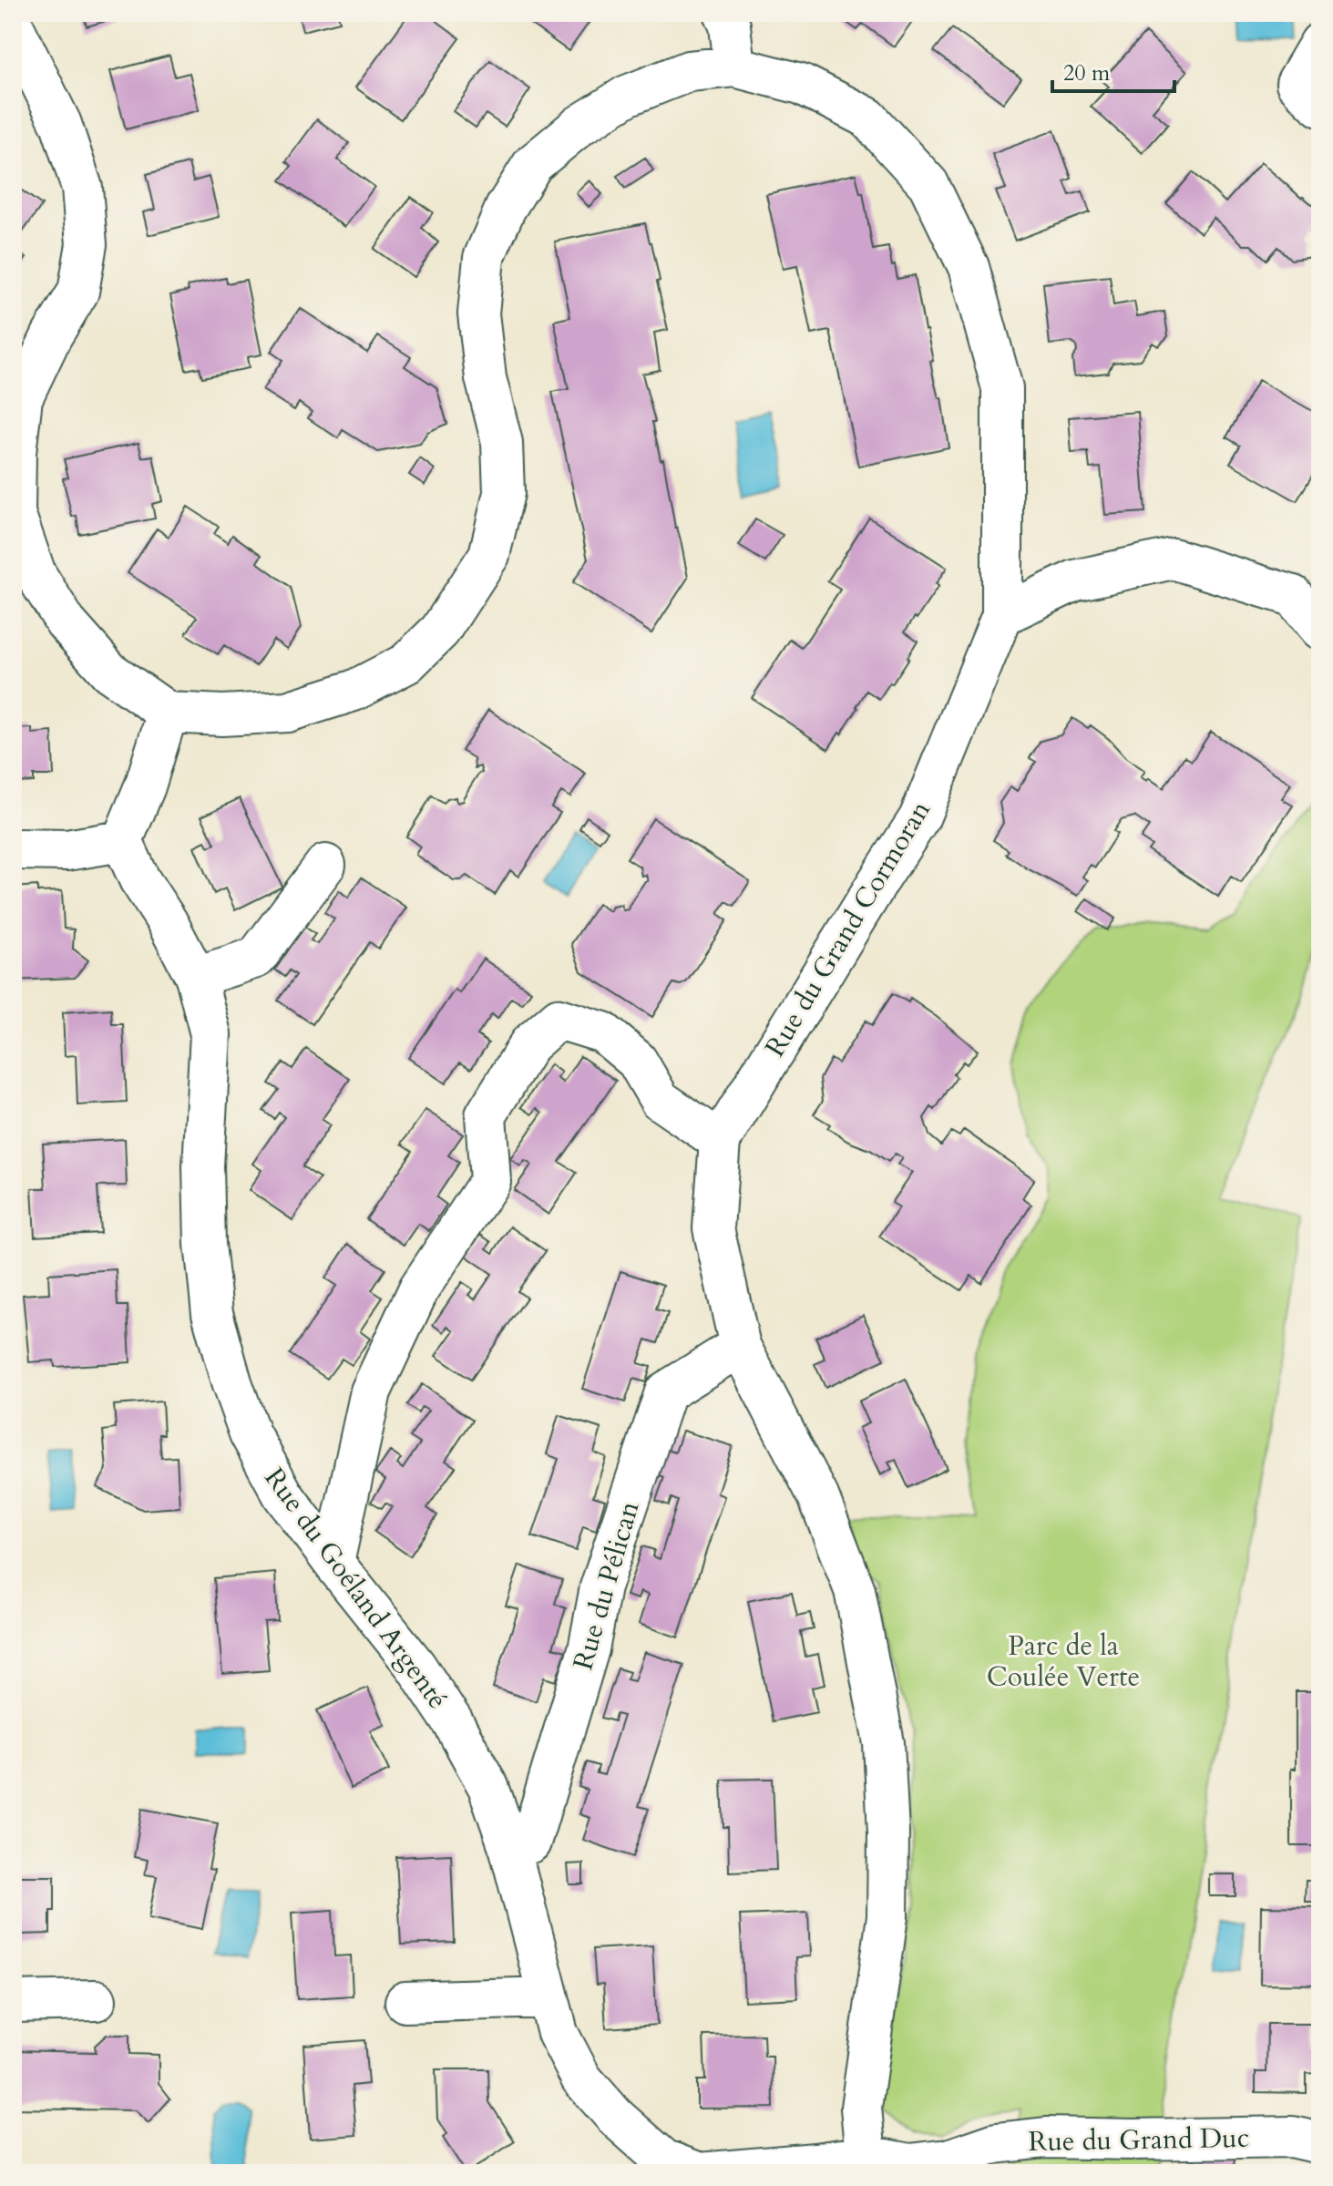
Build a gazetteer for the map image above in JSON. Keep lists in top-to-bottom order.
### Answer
{
  "streets": {
    "street": [
      "Rue du Grand Cormoran",
      "Rue du Pélican",
      "Rue du Goéland Argenté",
      "Rue du Grand Duc"
    ]
  },
  "crossings": [
    ["Rue du Grand Cormoran", "Rue du Pélican"],
    ["Rue du Grand Cormoran", "Rue du Grand Duc"],
    ["Rue du Pélican", "Rue du Goéland Argenté"],
    ["Rue du Goéland Argenté", "Rue du Grand Duc"]
  ],
  "parks": ["Parc de la Coulée Verte"],
  "scale_bar": "20 m"
}
